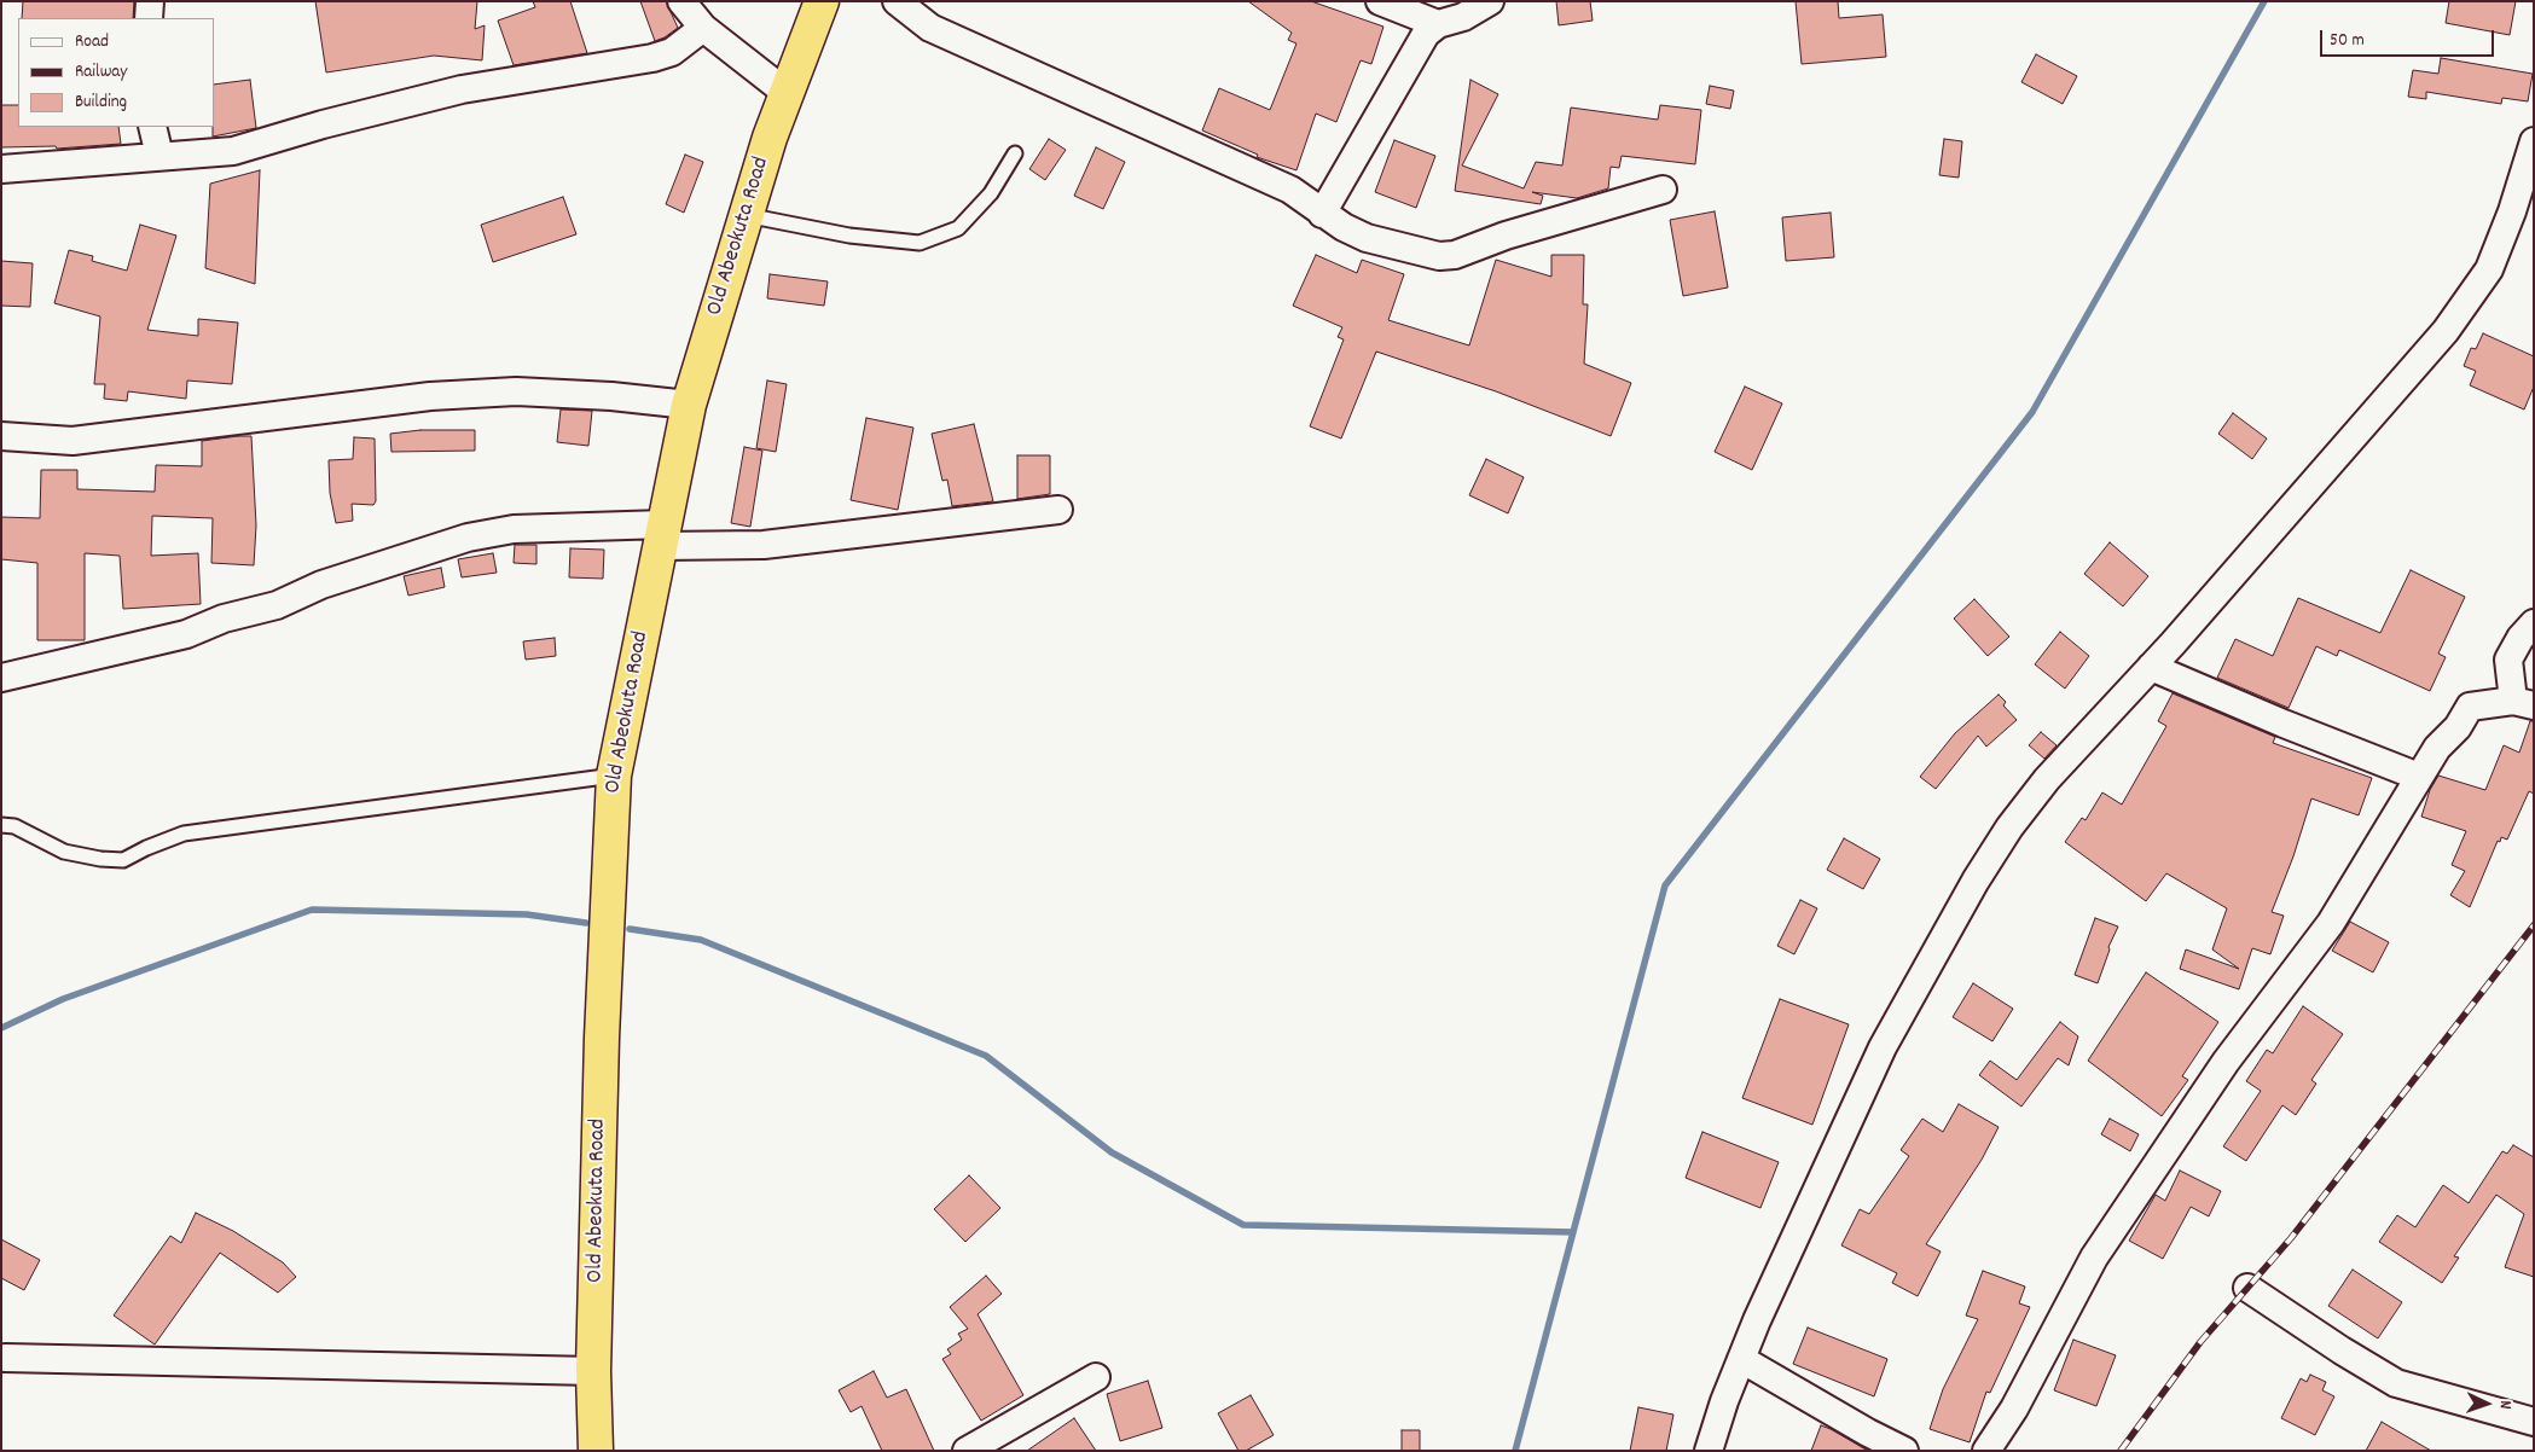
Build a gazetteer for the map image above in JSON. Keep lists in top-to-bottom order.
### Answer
{
  "streets": {
    "highway": ["Old Abeokuta Road"]
  },
  "legend": ["Road", "Railway", "Building"],
  "scale_bar": "50 m",
  "north": "right"
}
